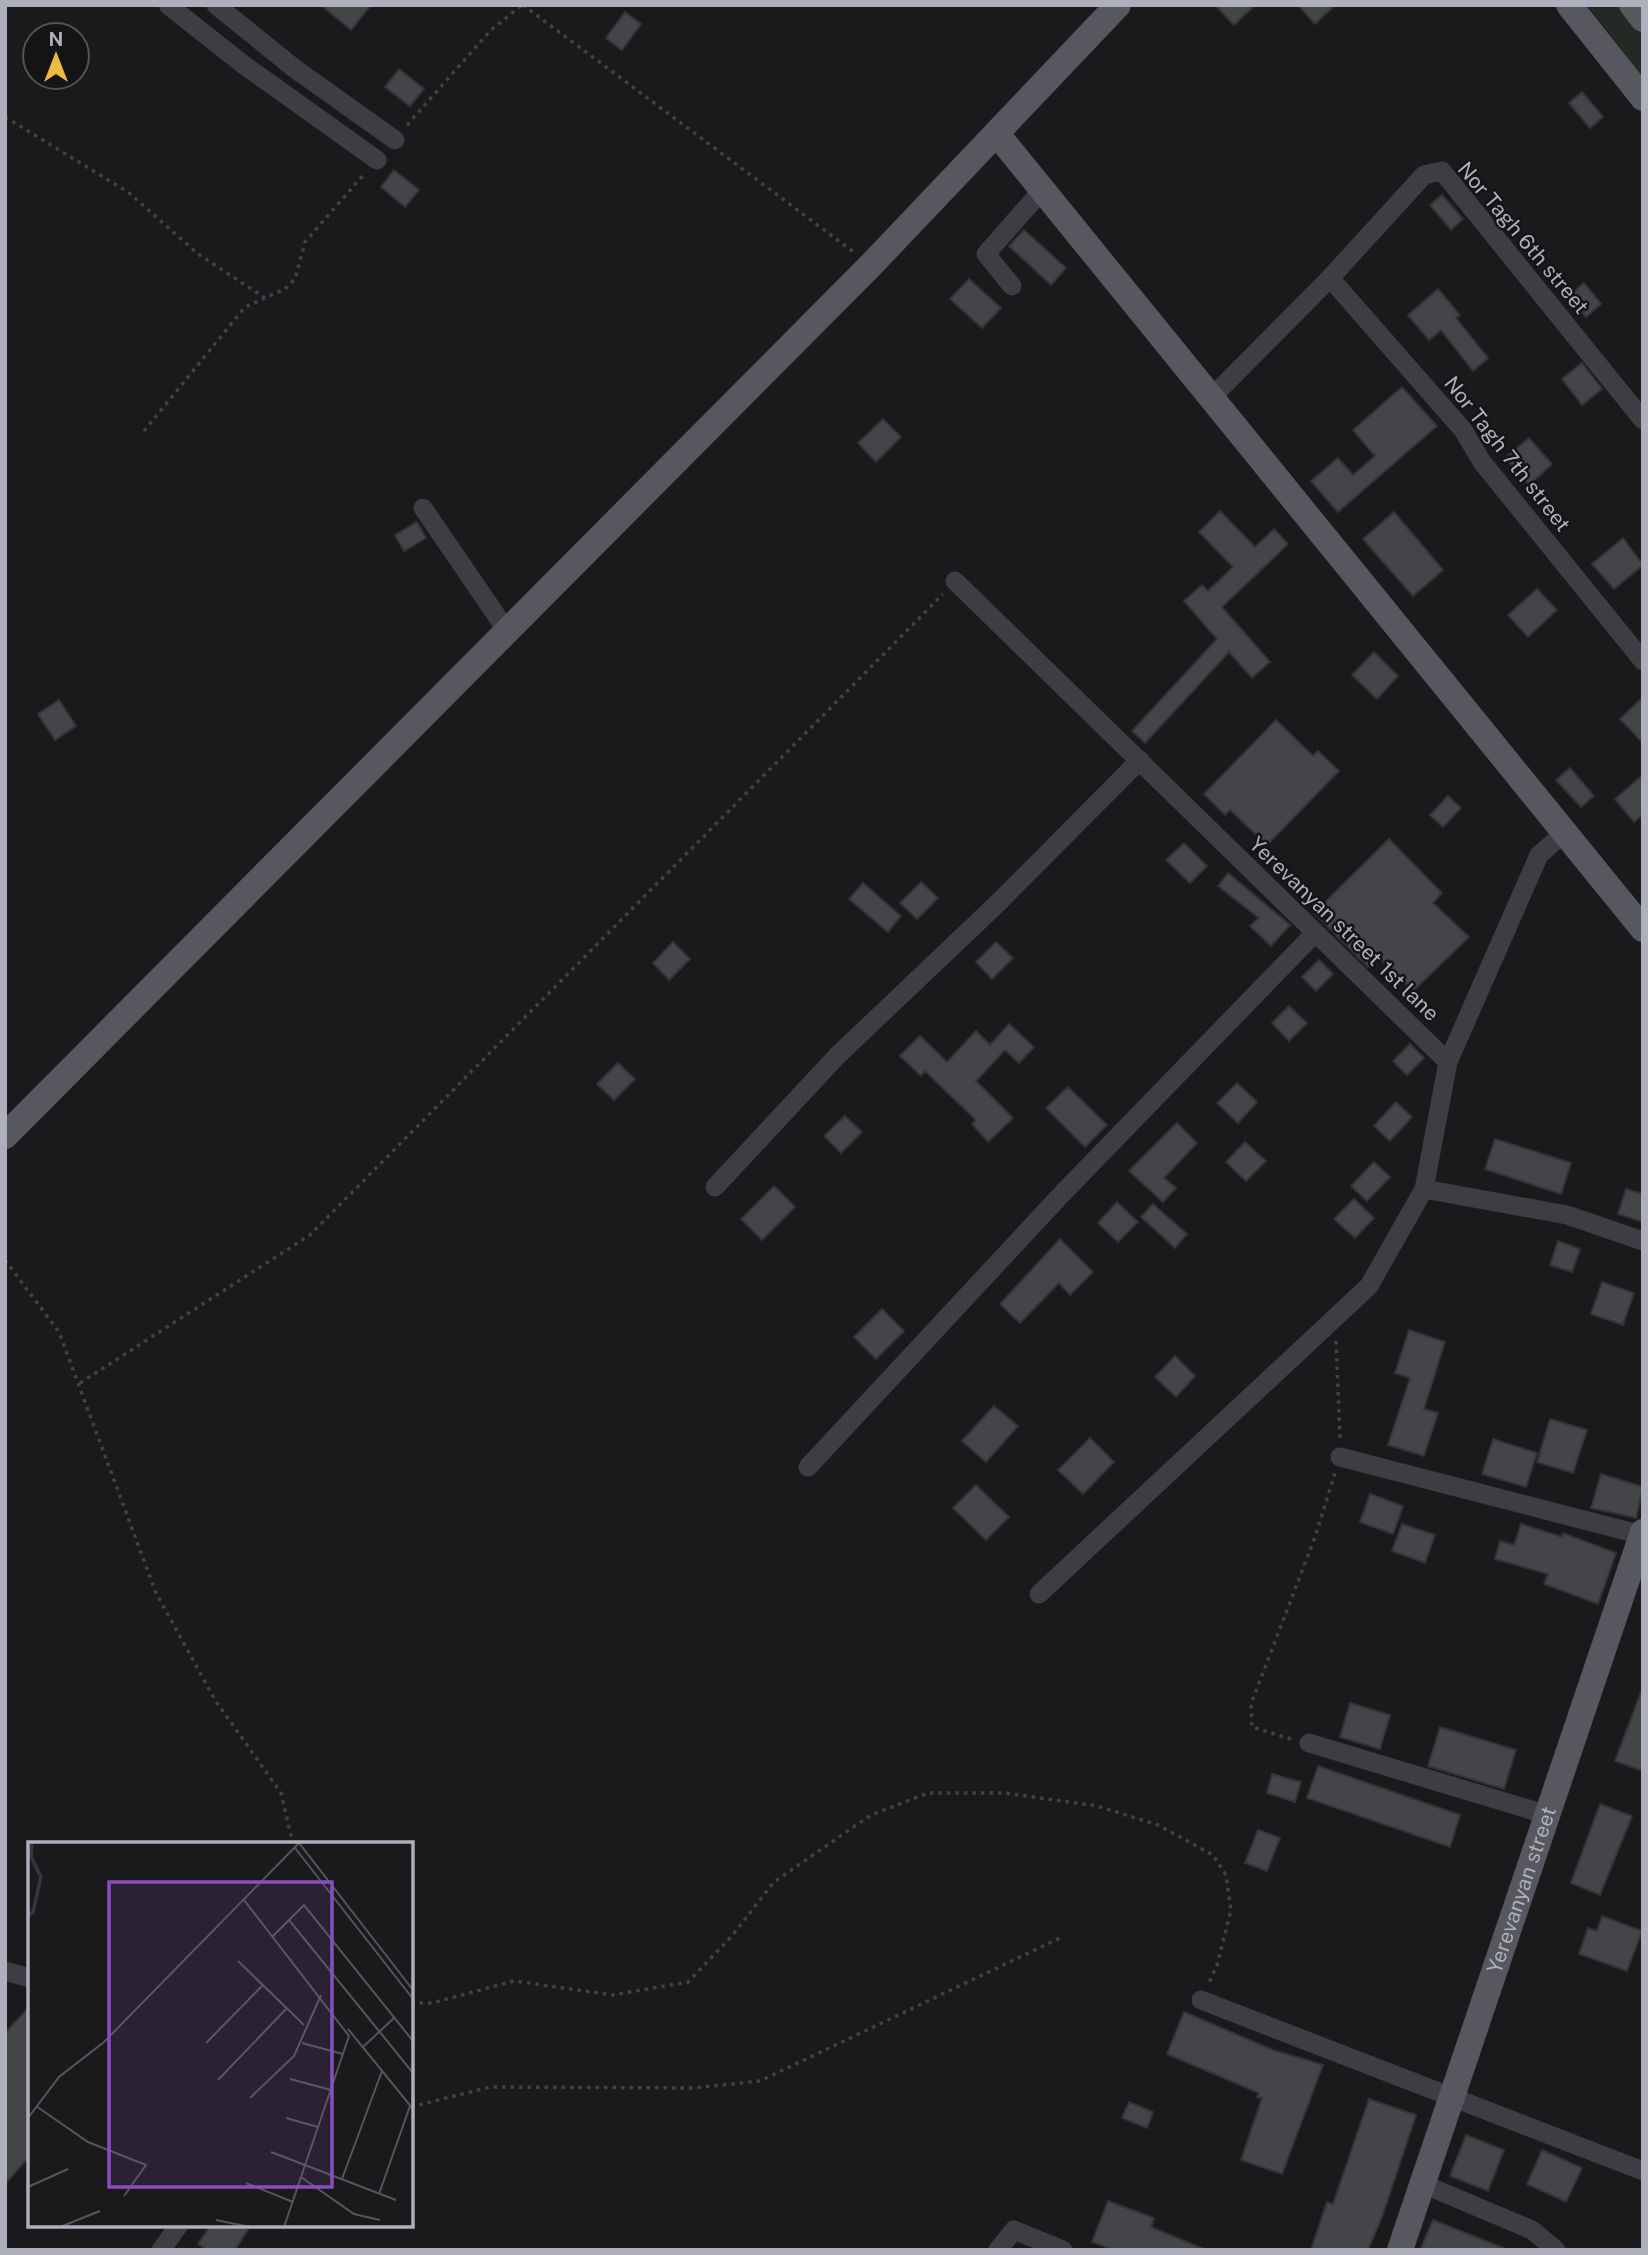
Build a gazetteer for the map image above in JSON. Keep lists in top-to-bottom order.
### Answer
{
  "streets": {
    "main road": ["Yerevanyan street"],
    "street": ["Nor Tagh 6th street", "Nor Tagh 7th street", "Yerevanyan street 1st lane"]
  },
  "crossings": [
    ["Nor Tagh 6th street", "Nor Tagh 7th street"]
  ],
  "north": "top"
}
